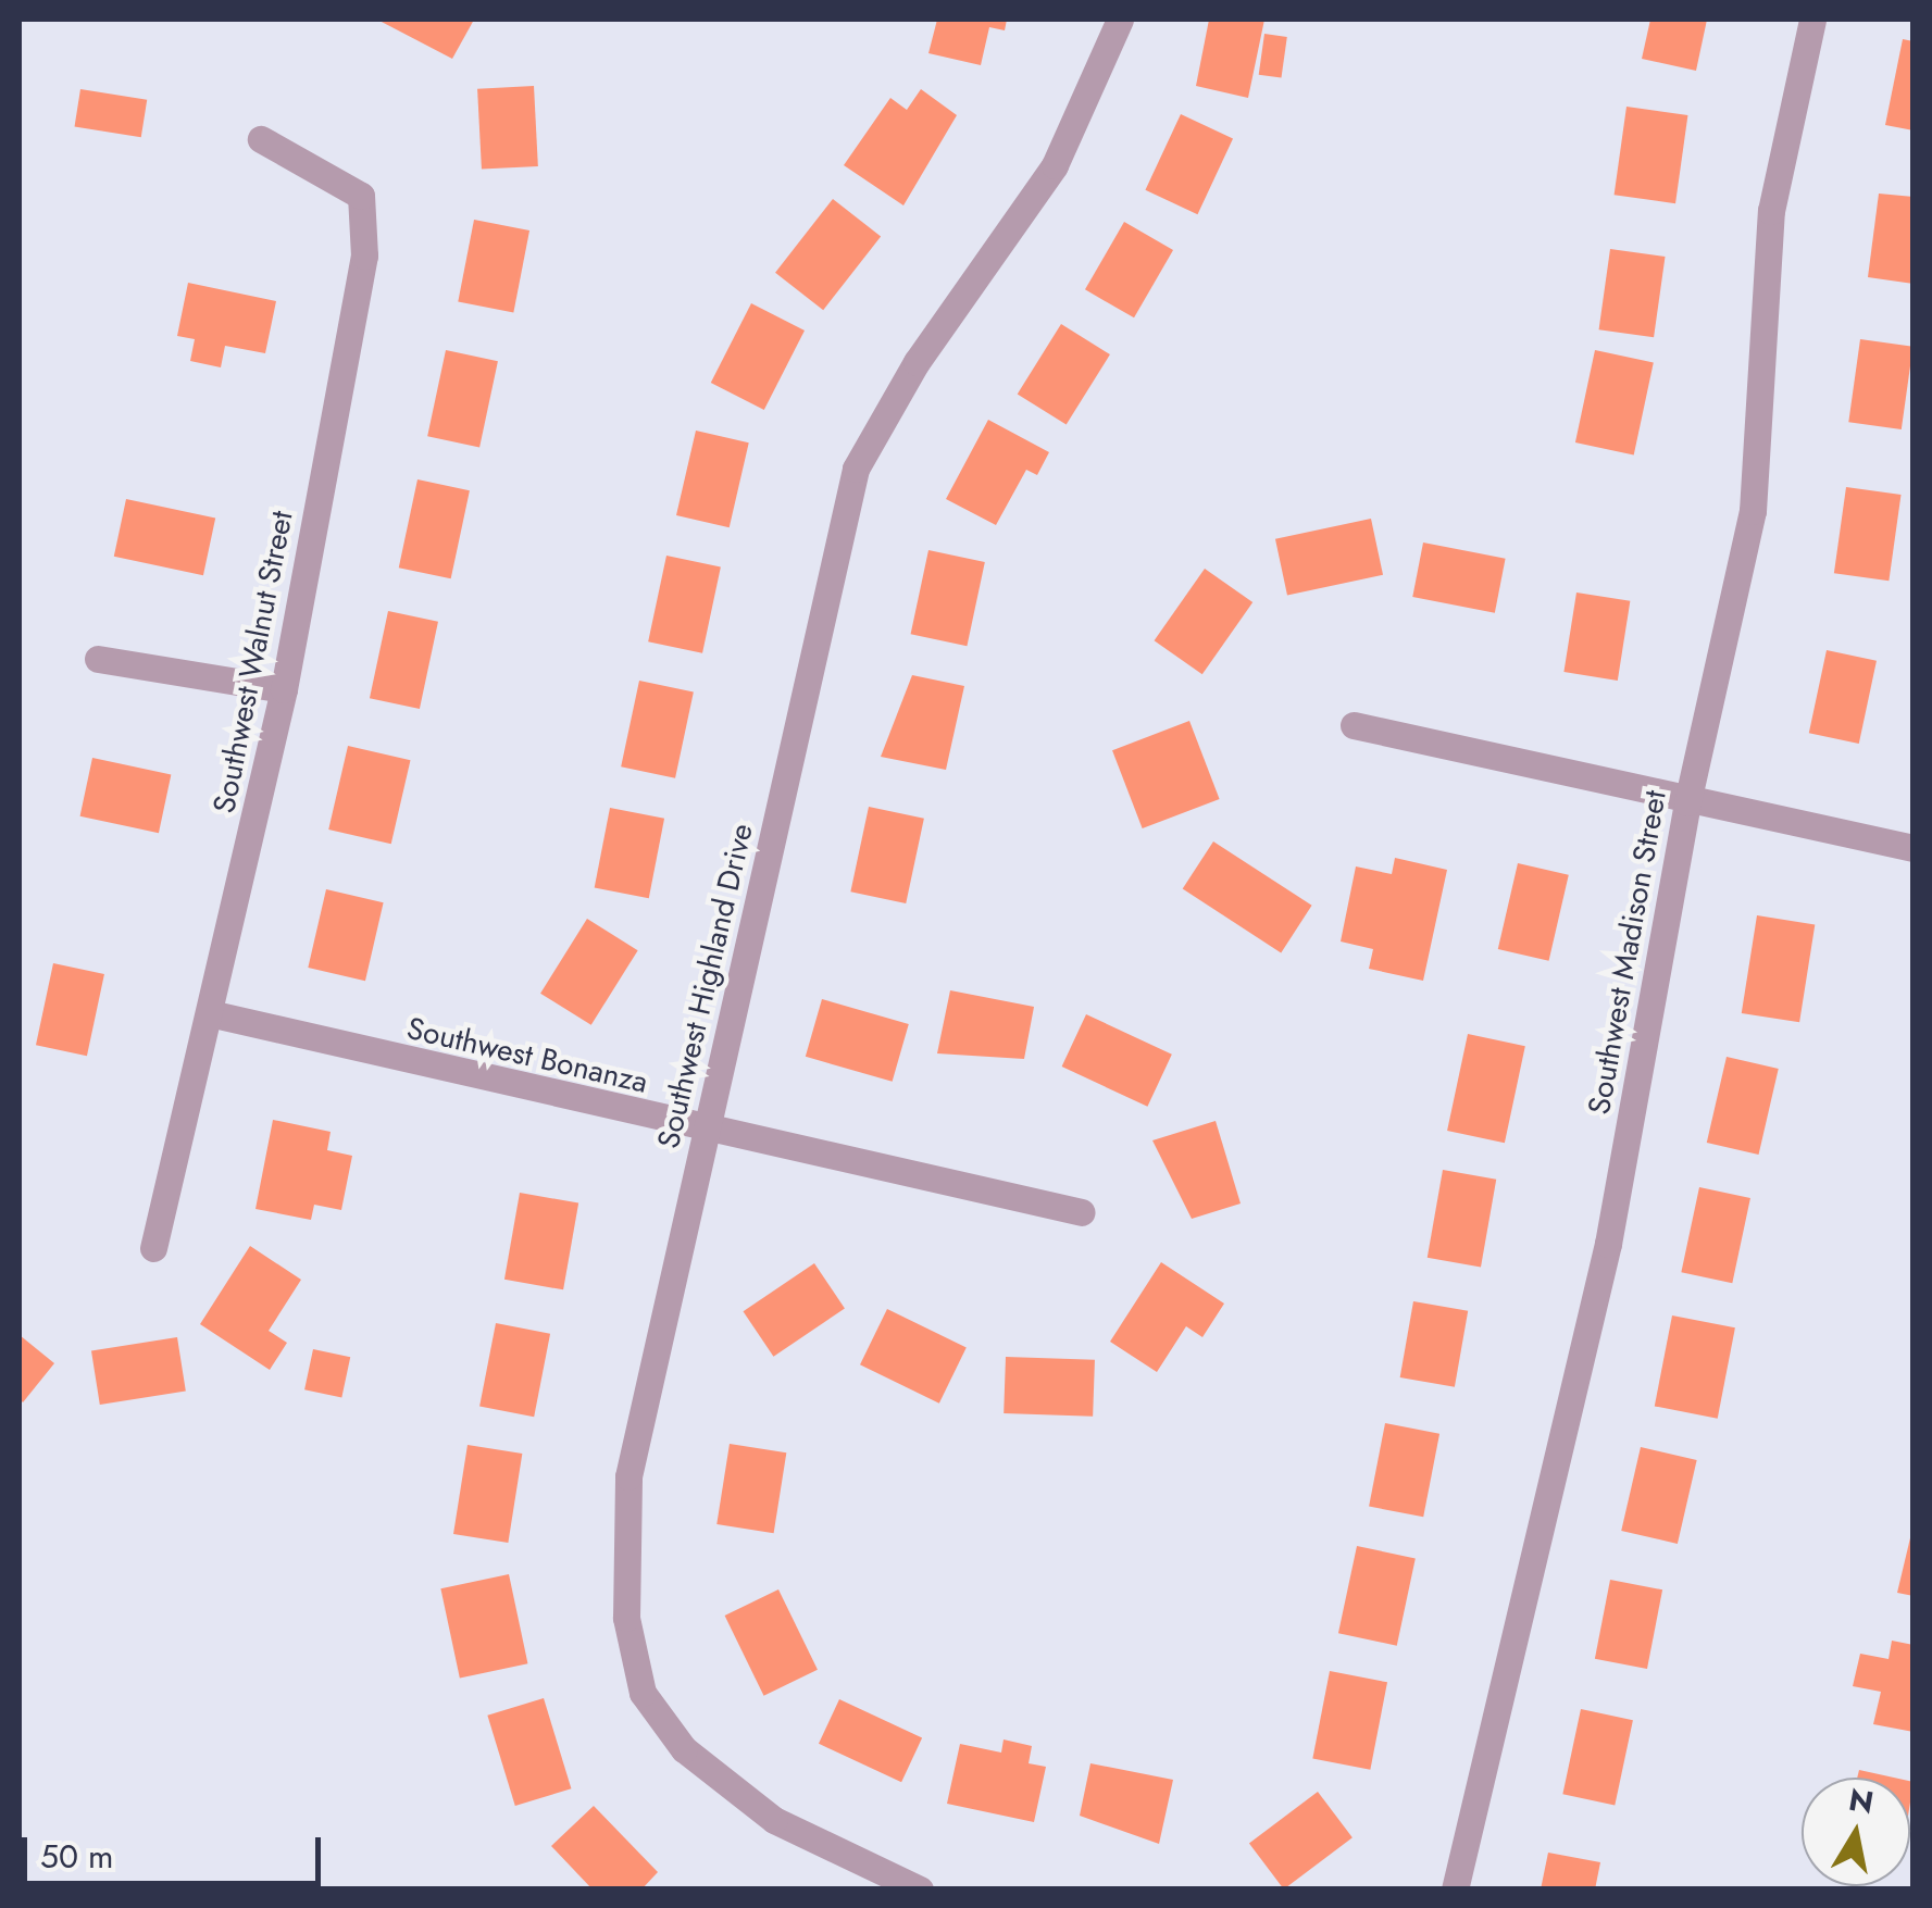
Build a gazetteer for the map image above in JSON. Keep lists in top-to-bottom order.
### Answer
{
  "streets": {
    "street": [
      "Southwest Walnut Street",
      "Southwest Madison Street",
      "Southwest Highland Drive",
      "Southwest Bonanza"
    ]
  },
  "crossings": [
    ["Southwest Walnut Street", "Southwest Bonanza"],
    ["Southwest Highland Drive", "Southwest Bonanza"]
  ],
  "scale_bar": "50 m",
  "north": "top"
}
